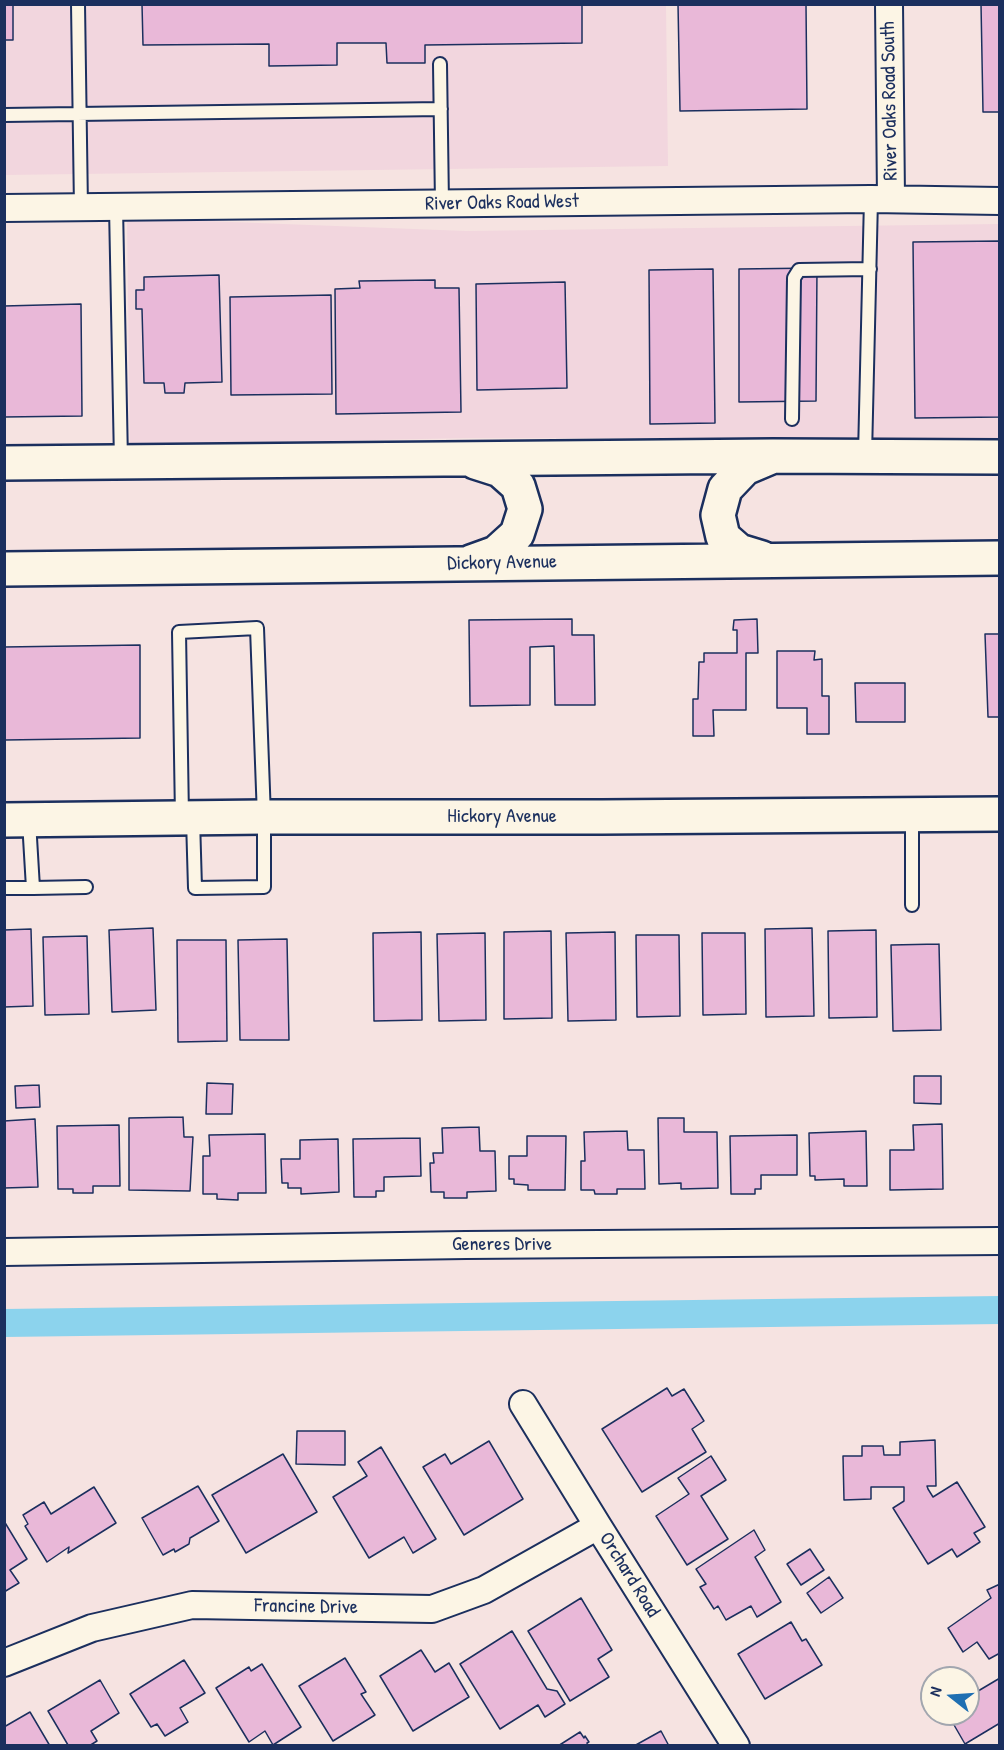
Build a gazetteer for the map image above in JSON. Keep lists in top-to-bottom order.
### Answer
{
  "streets": {
    "main road": ["Dickory Avenue", "Hickory Avenue"],
    "street": [
      "River Oaks Road South",
      "River Oaks Road West",
      "Generes Drive",
      "Orchard Road",
      "Francine Drive"
    ]
  },
  "crossings": [
    ["River Oaks Road South", "River Oaks Road West"],
    ["Orchard Road", "Francine Drive"]
  ],
  "north": "left"
}
